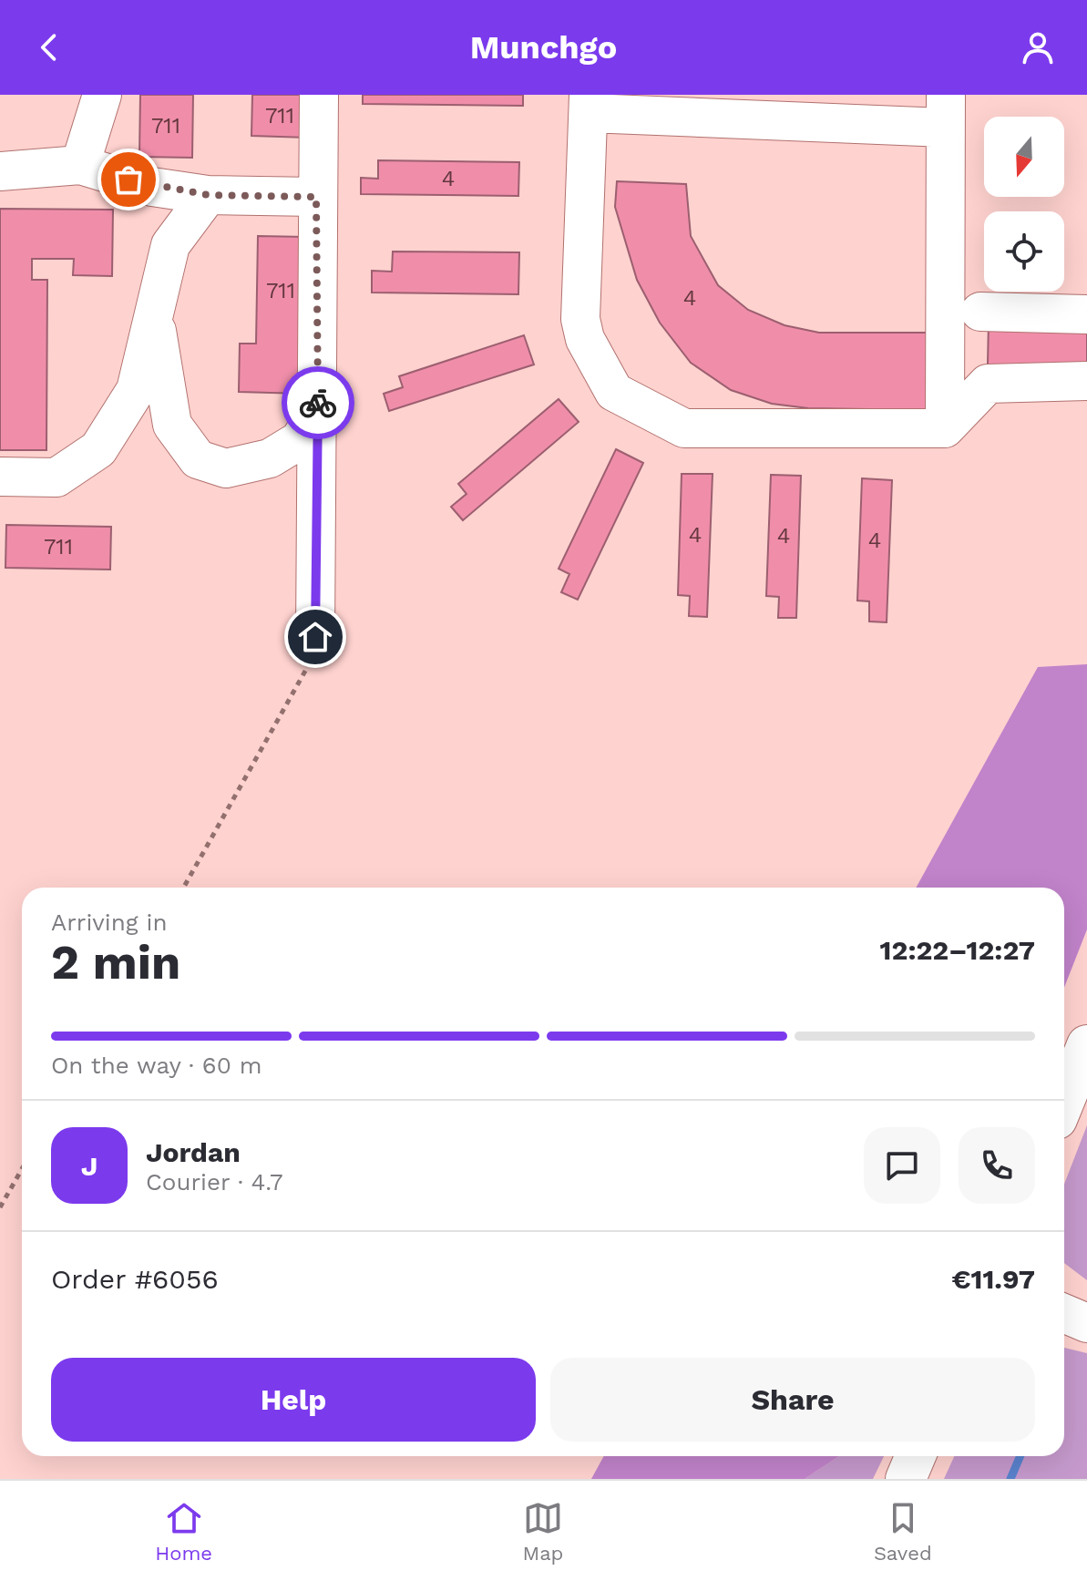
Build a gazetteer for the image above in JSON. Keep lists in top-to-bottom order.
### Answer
{
  "house_numbers": [
    "711",
    "711",
    "4",
    "711",
    "4",
    "4",
    "4",
    "4",
    "711"
  ],
  "north": "bottom",
  "page": {
    "header": "Munchgo",
    "heading": ["2 min", "Arriving in", "12:22–12:27"],
    "panel": [
      "Jordan",
      "Courier · 4.7",
      "Order #6056",
      "€11.97"
    ],
    "bar": "On the way · 60 m",
    "round": "J",
    "buttons": ["Help", "Share"],
    "tabs": ["Home", "Map", "Saved"]
  }
}
